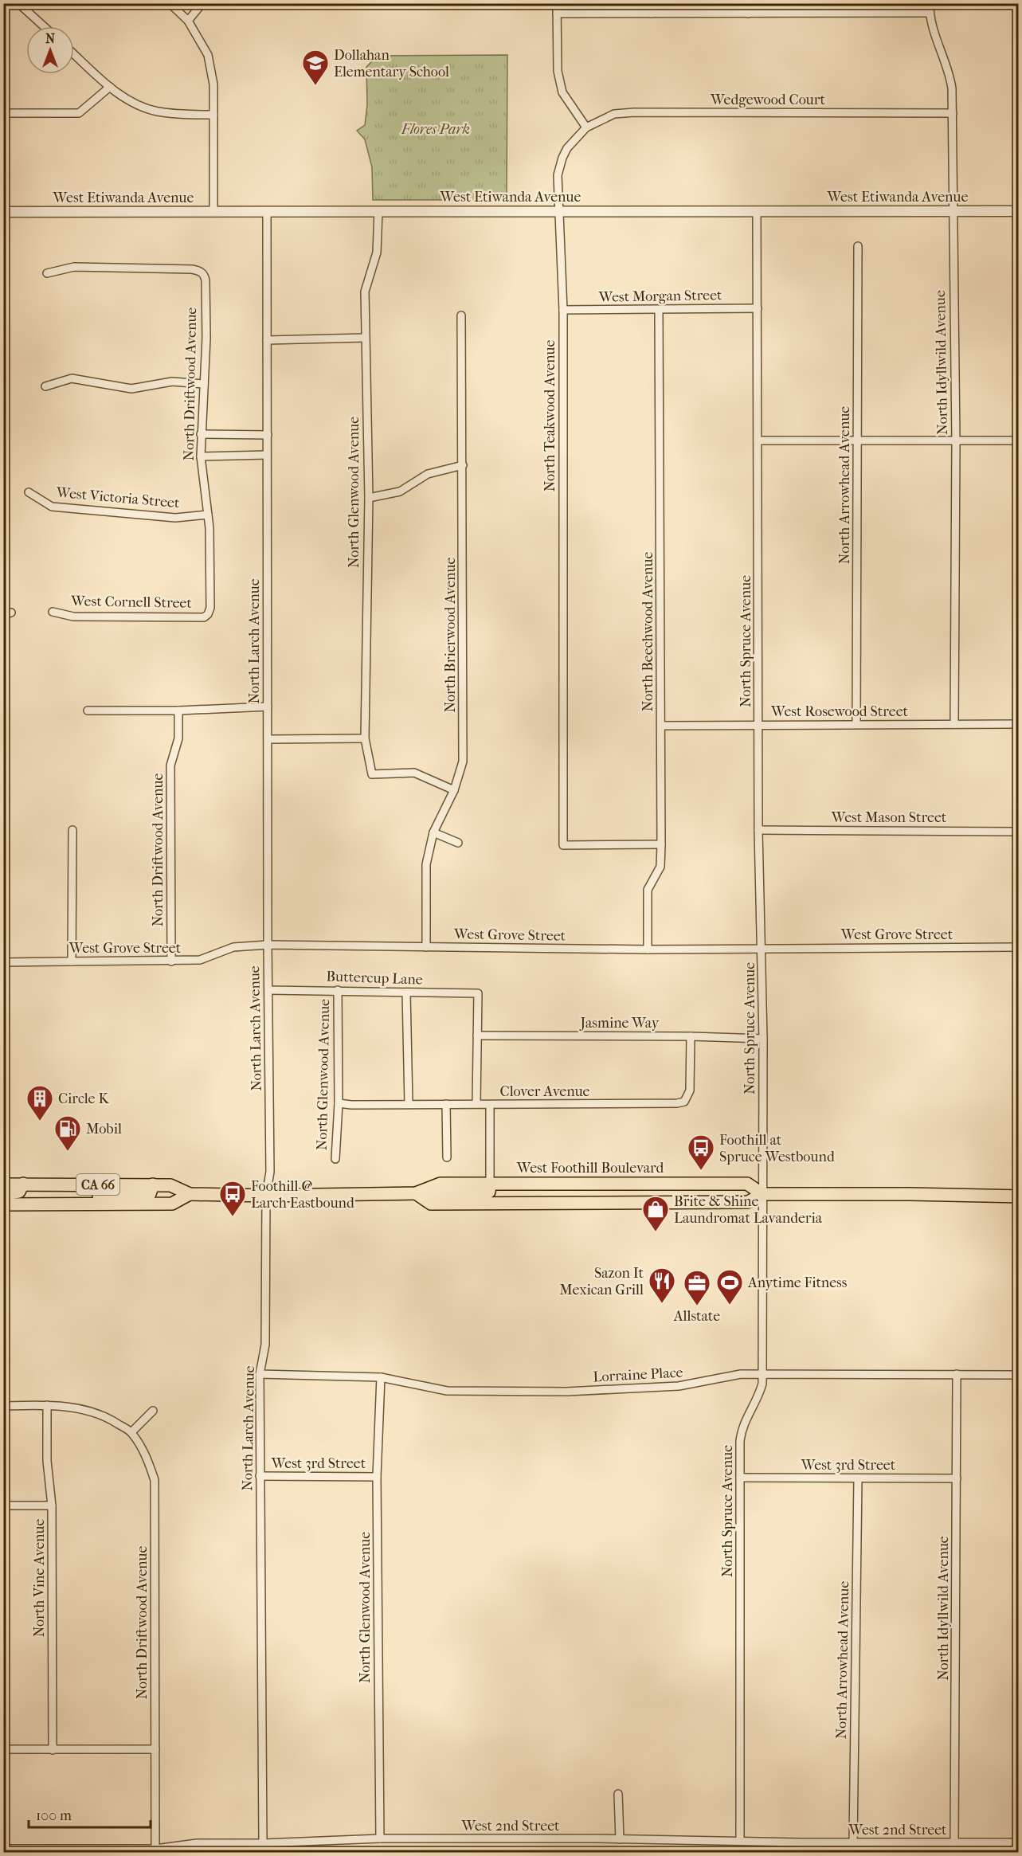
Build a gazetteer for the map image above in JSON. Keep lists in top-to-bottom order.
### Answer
{
  "streets": {
    "main road": ["West Foothill Boulevard", "CA 66"],
    "street": [
      "Wedgewood Court",
      "West Etiwanda Avenue",
      "West Morgan Street",
      "North Idyllwild Avenue",
      "North Driftwood Avenue",
      "North Teakwood Avenue",
      "North Arrowhead Avenue",
      "North Glenwood Avenue",
      "West Victoria Street",
      "West Cornell Street",
      "North Beechwood Avenue",
      "North Brierwood Avenue",
      "North Larch Avenue",
      "North Spruce Avenue",
      "West Rosewood Street",
      "West Mason Street",
      "West Grove Street",
      "Buttercup Lane",
      "Jasmine Way",
      "Clover Avenue",
      "Lorraine Place",
      "West 3rd Street",
      "North Vine Avenue",
      "West 2nd Street"
    ]
  },
  "crossings": [
    ["Wedgewood Court", "North Idyllwild Avenue"],
    ["Wedgewood Court", "North Teakwood Avenue"],
    ["West Etiwanda Avenue", "North Idyllwild Avenue"],
    ["West Etiwanda Avenue", "North Teakwood Avenue"],
    ["West Etiwanda Avenue", "North Glenwood Avenue"],
    ["West Etiwanda Avenue", "North Larch Avenue"],
    ["West Etiwanda Avenue", "North Spruce Avenue"],
    ["West Morgan Street", "North Teakwood Avenue"],
    ["West Morgan Street", "North Beechwood Avenue"],
    ["West Morgan Street", "North Spruce Avenue"],
    ["North Idyllwild Avenue", "West Rosewood Street"],
    ["North Idyllwild Avenue", "Lorraine Place"],
    ["North Idyllwild Avenue", "West 3rd Street"],
    ["North Idyllwild Avenue", "West 2nd Street"],
    ["North Driftwood Avenue", "West Victoria Street"],
    ["North Driftwood Avenue", "West Cornell Street"],
    ["North Driftwood Avenue", "West Grove Street"],
    ["North Driftwood Avenue", "West 2nd Street"],
    ["North Teakwood Avenue", "North Beechwood Avenue"],
    ["North Arrowhead Avenue", "West Rosewood Street"],
    ["North Arrowhead Avenue", "West 3rd Street"],
    ["North Arrowhead Avenue", "West 2nd Street"],
    ["North Glenwood Avenue", "North Brierwood Avenue"],
    ["North Glenwood Avenue", "Buttercup Lane"],
    ["North Glenwood Avenue", "Clover Avenue"],
    ["North Glenwood Avenue", "Lorraine Place"],
    ["North Glenwood Avenue", "West 3rd Street"],
    ["North Glenwood Avenue", "West 2nd Street"],
    ["North Beechwood Avenue", "West Rosewood Street"],
    ["North Beechwood Avenue", "West Grove Street"],
    ["North Brierwood Avenue", "West Grove Street"],
    ["North Larch Avenue", "West Grove Street"],
    ["North Larch Avenue", "Buttercup Lane"],
    ["North Larch Avenue", "West Foothill Boulevard"],
    ["North Larch Avenue", "Lorraine Place"],
    ["North Larch Avenue", "West 3rd Street"],
    ["North Larch Avenue", "West 2nd Street"],
    ["North Spruce Avenue", "West Rosewood Street"],
    ["North Spruce Avenue", "West Mason Street"],
    ["North Spruce Avenue", "West Grove Street"],
    ["North Spruce Avenue", "Jasmine Way"],
    ["North Spruce Avenue", "West Foothill Boulevard"],
    ["North Spruce Avenue", "Lorraine Place"],
    ["North Spruce Avenue", "West 3rd Street"],
    ["North Spruce Avenue", "West 2nd Street"],
    ["Buttercup Lane", "Jasmine Way"],
    ["Jasmine Way", "Clover Avenue"]
  ],
  "parks": ["Flores Park"],
  "places": {
    "school or university": ["Dollahan Elementary School"],
    "building": ["Circle K"],
    "fuel station": ["Mobil"],
    "bus stop": ["Foothill at Spruce Westbound", "Foothill @ Larch Eastbound"],
    "shop": ["Brite & Shine Laundromat Lavanderia"],
    "restaurant": ["Sazon It Mexican Grill"],
    "sports": ["Anytime Fitness"],
    "office": ["Allstate"]
  },
  "scale_bar": "100 m",
  "north": "top"
}
